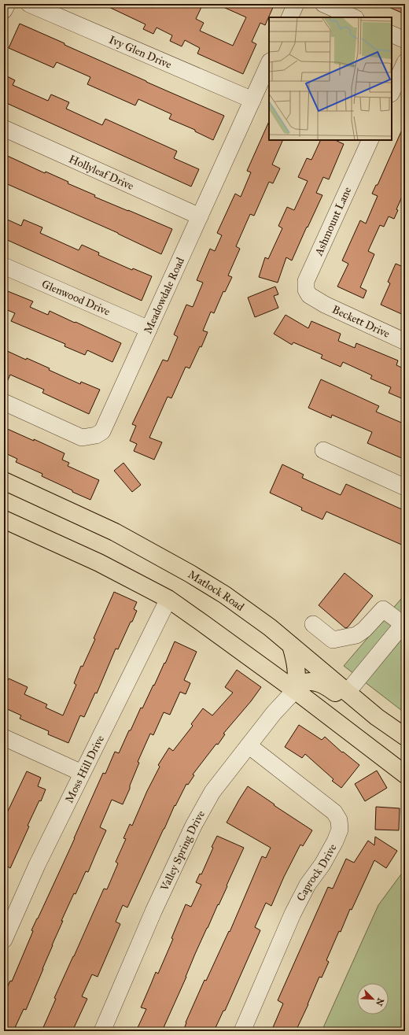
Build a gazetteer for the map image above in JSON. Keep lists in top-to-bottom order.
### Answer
{
  "streets": {
    "main road": ["Matlock Road"],
    "street": [
      "Ivy Glen Drive",
      "Hollyleaf Drive",
      "Ashmount Lane",
      "Meadowdale Road",
      "Glenwood Drive",
      "Beckett Drive",
      "Moss Hill Drive",
      "Valley Spring Drive",
      "Caprock Drive"
    ]
  },
  "crossings": [
    ["Ivy Glen Drive", "Meadowdale Road"],
    ["Hollyleaf Drive", "Meadowdale Road"],
    ["Ashmount Lane", "Beckett Drive"],
    ["Meadowdale Road", "Glenwood Drive"],
    ["Valley Spring Drive", "Caprock Drive"]
  ],
  "north": "bottom right"
}
